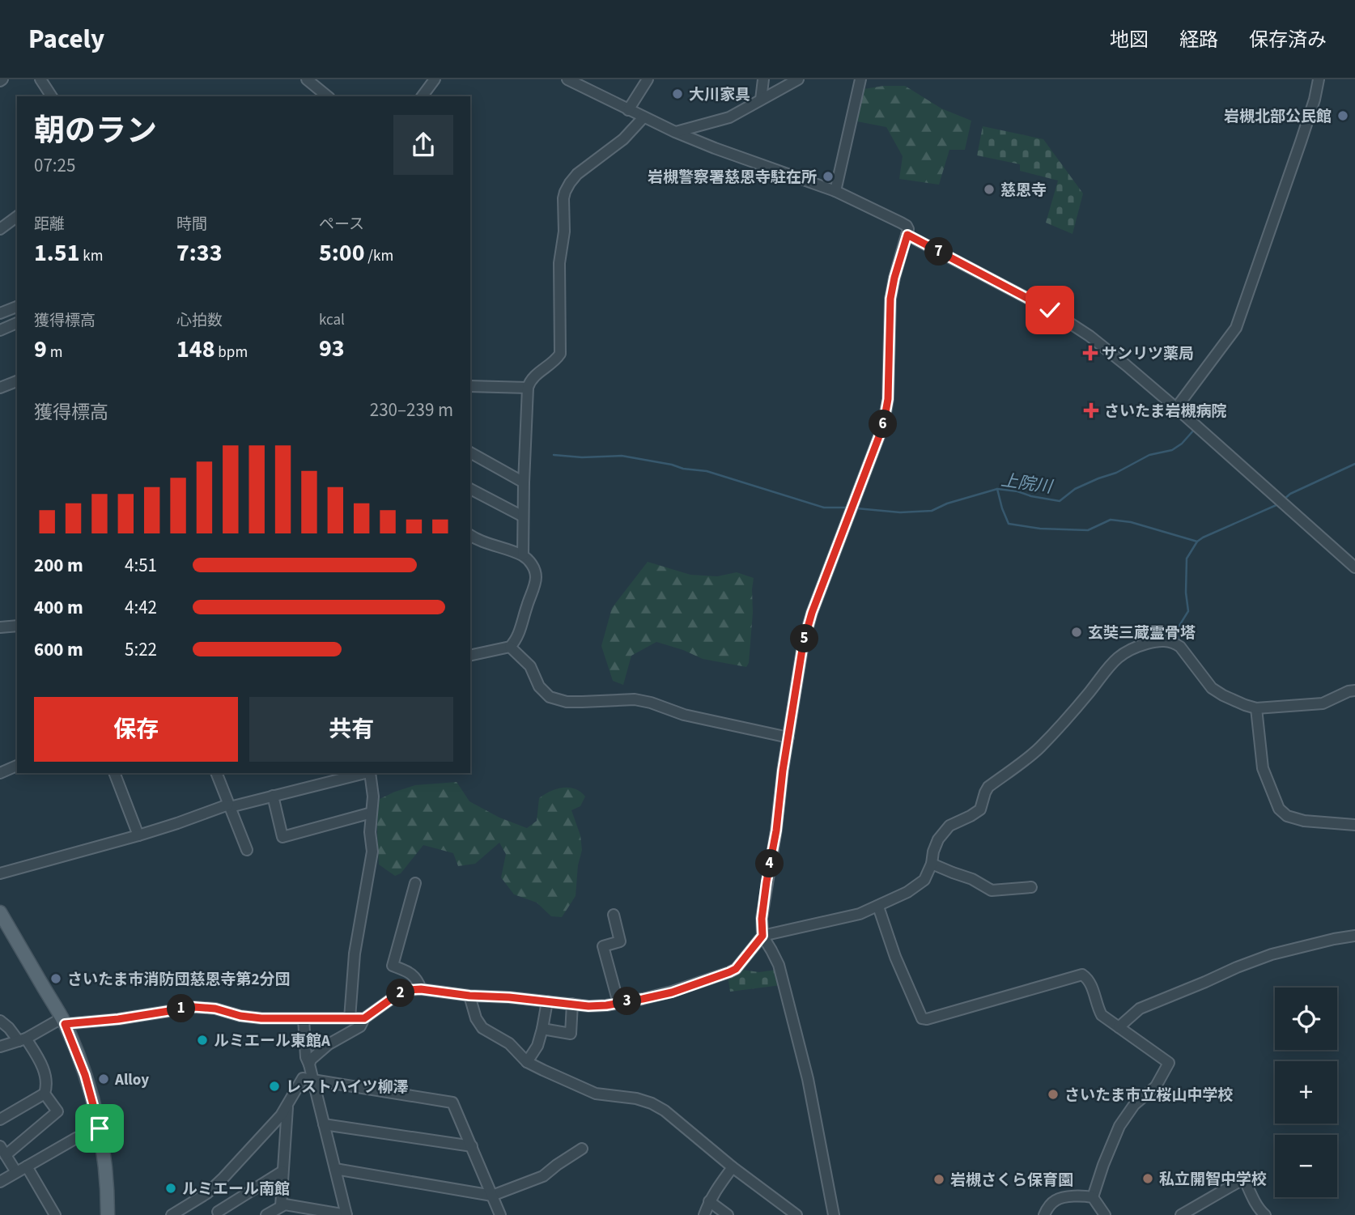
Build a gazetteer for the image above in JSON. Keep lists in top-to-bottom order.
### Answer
{
  "water": ["上院川"],
  "places": {
    "other": [
      "大川家具",
      "岩槻北部公民館",
      "岩槻警察署慈恩寺駐在所",
      "慈恩寺",
      "玄奘三蔵霊骨塔",
      "さいたま市消防団慈恩寺第2分団",
      "ルミエール東館A",
      "Alloy",
      "レストハイツ柳澤",
      "さいたま市立桜山中学校",
      "私立開智中学校",
      "岩槻さくら保育園",
      "ルミエール南館"
    ],
    "health": ["サンリツ薬局", "さいたま岩槻病院"]
  },
  "page": {
    "header": "Pacely",
    "nav": ["地図", "経路", "保存済み"],
    "heading": ["朝のラン", "07:25"],
    "stats": [
      ["距離", "1.51 km"],
      ["時間", "7:33"],
      ["ペース", "5:00 /km"],
      ["獲得標高", "9 m"],
      ["心拍数", "148 bpm"],
      ["kcal", "93"]
    ],
    "pins": [
      "7",
      "6",
      "5",
      "4",
      "2",
      "3",
      "1"
    ],
    "chart": ["獲得標高", "230–239 m"],
    "list": [
      {
        "name": "200 m",
        "note": "4:51"
      },
      {
        "name": "400 m",
        "note": "4:42"
      },
      {
        "name": "600 m",
        "note": "5:22"
      }
    ],
    "buttons": ["保存", "共有"],
    "map_buttons": ["+", "−"]
  }
}
